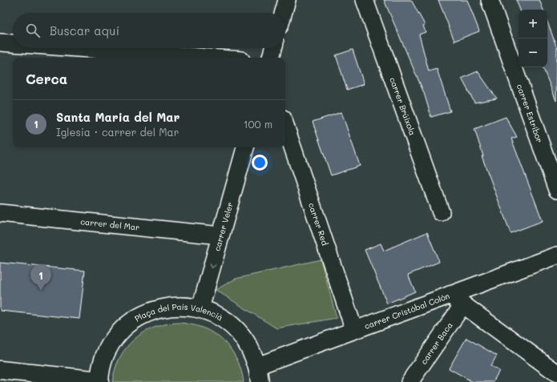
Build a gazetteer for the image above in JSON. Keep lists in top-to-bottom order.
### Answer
{
  "streets": {
    "street": [
      "carrer Brúixola",
      "carrer Estribor",
      "carrer del Mar",
      "carrer Red",
      "carrer Veler",
      "carrer Cristóbal Colón",
      "Plaça del País Valencià",
      "carrer Baca"
    ]
  },
  "crossings": [
    ["carrer del Mar", "carrer Veler"],
    ["carrer Red", "carrer Cristóbal Colón"],
    ["carrer Veler", "Plaça del País Valencià"],
    ["carrer Cristóbal Colón", "Plaça del País Valencià"]
  ],
  "one_way": ["carrer Veler"],
  "page": {
    "map_buttons": ["+", "−"],
    "search": "Buscar aquí",
    "heading": "Cerca",
    "list": [
      {
        "mark": "1",
        "name": "Santa Maria del Mar",
        "note": "Iglesia · carrer del Mar",
        "value": "100 m"
      }
    ],
    "pins": "1"
  }
}
